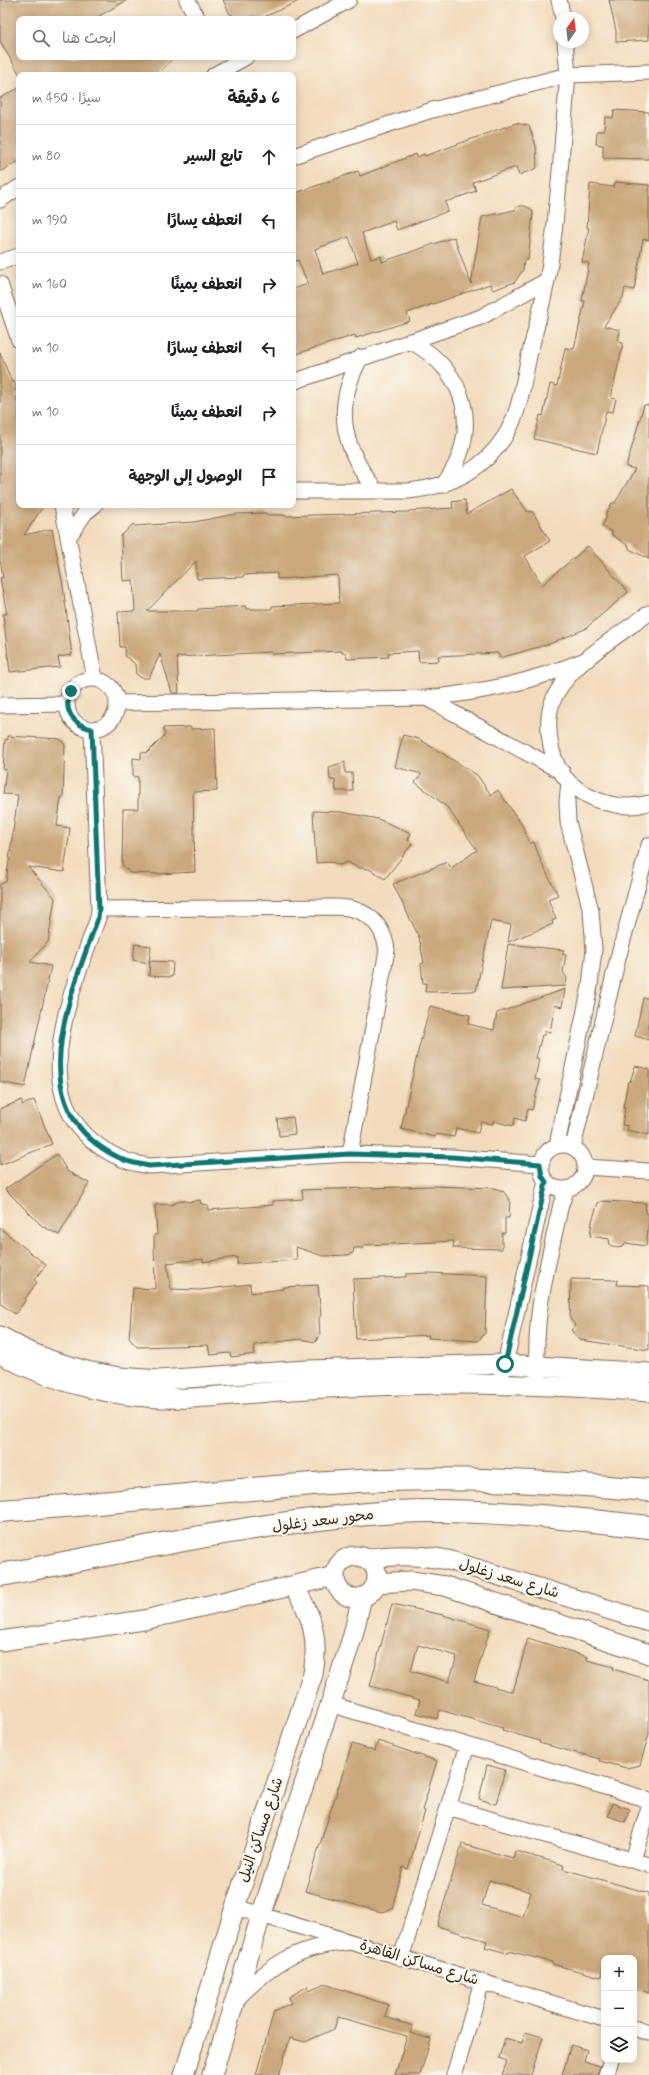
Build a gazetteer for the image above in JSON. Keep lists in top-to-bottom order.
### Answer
{
  "streets": {
    "main road": ["محور سعد زغلول"],
    "street": ["شارع سعد زغلول", "شارع مساكن النيل", "شارع مساكن القاهرة"]
  },
  "crossings": [
    ["شارع سعد زغلول", "شارع مساكن النيل"],
    ["شارع مساكن النيل", "شارع مساكن القاهرة"]
  ],
  "north": "top",
  "page": {
    "search": "ابحث هنا",
    "heading": ["6 دقيقة", "سيرًا · 450 m"],
    "list": [
      ["تابع السير", "80 m"],
      ["انعطف يسارًا", "190 m"],
      ["انعطف يمينًا", "160 m"],
      ["انعطف يسارًا", "10 m"],
      ["انعطف يمينًا", "10 m"],
      "الوصول إلى الوجهة"
    ],
    "map_buttons": ["+", "−"]
  }
}
